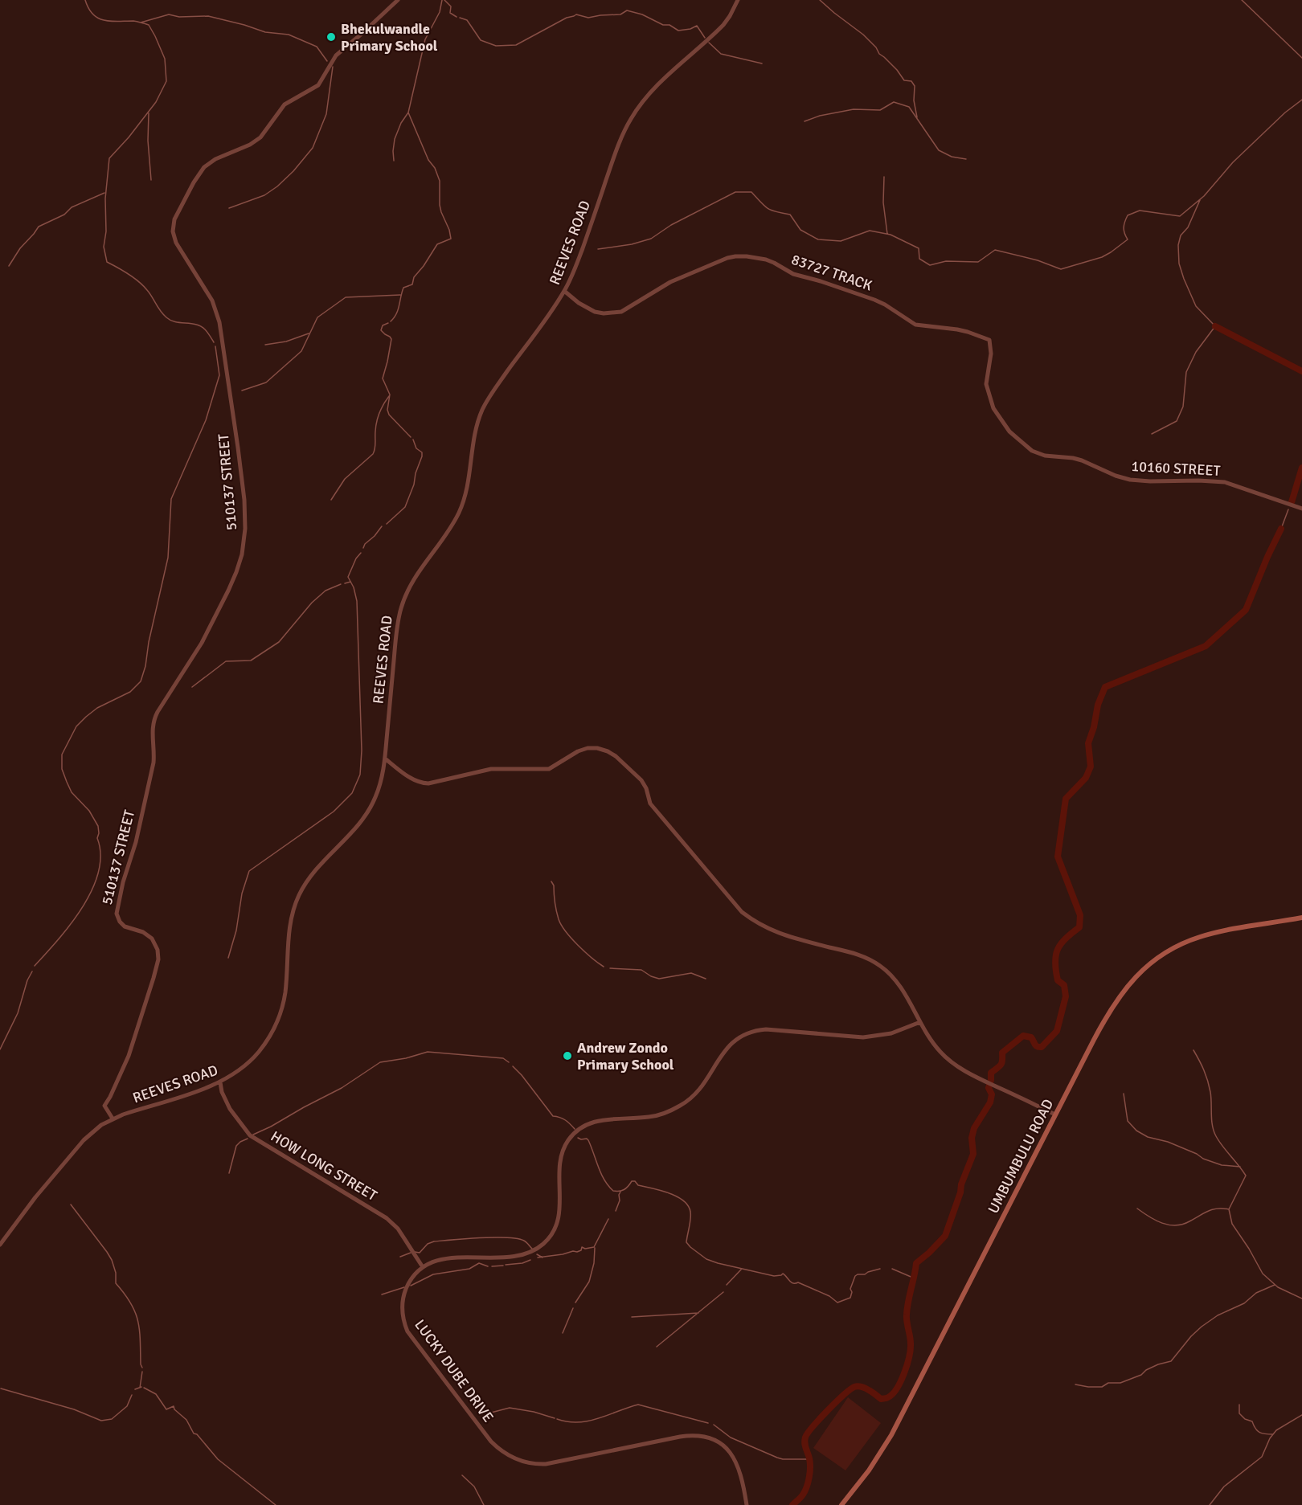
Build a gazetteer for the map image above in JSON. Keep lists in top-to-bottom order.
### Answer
{
  "streets": {
    "main road": ["UMBUMBULU ROAD"],
    "street": [
      "REEVES ROAD",
      "83727 TRACK",
      "10160 STREET",
      "510137 STREET",
      "HOW LONG STREET",
      "LUCKY DUBE DRIVE"
    ]
  },
  "crossings": [
    ["REEVES ROAD", "83727 TRACK"],
    ["REEVES ROAD", "510137 STREET"],
    ["REEVES ROAD", "HOW LONG STREET"],
    ["83727 TRACK", "10160 STREET"],
    ["HOW LONG STREET", "LUCKY DUBE DRIVE"]
  ],
  "places": ["Bhekulwandle Primary School", "Andrew Zondo Primary School"]
}
